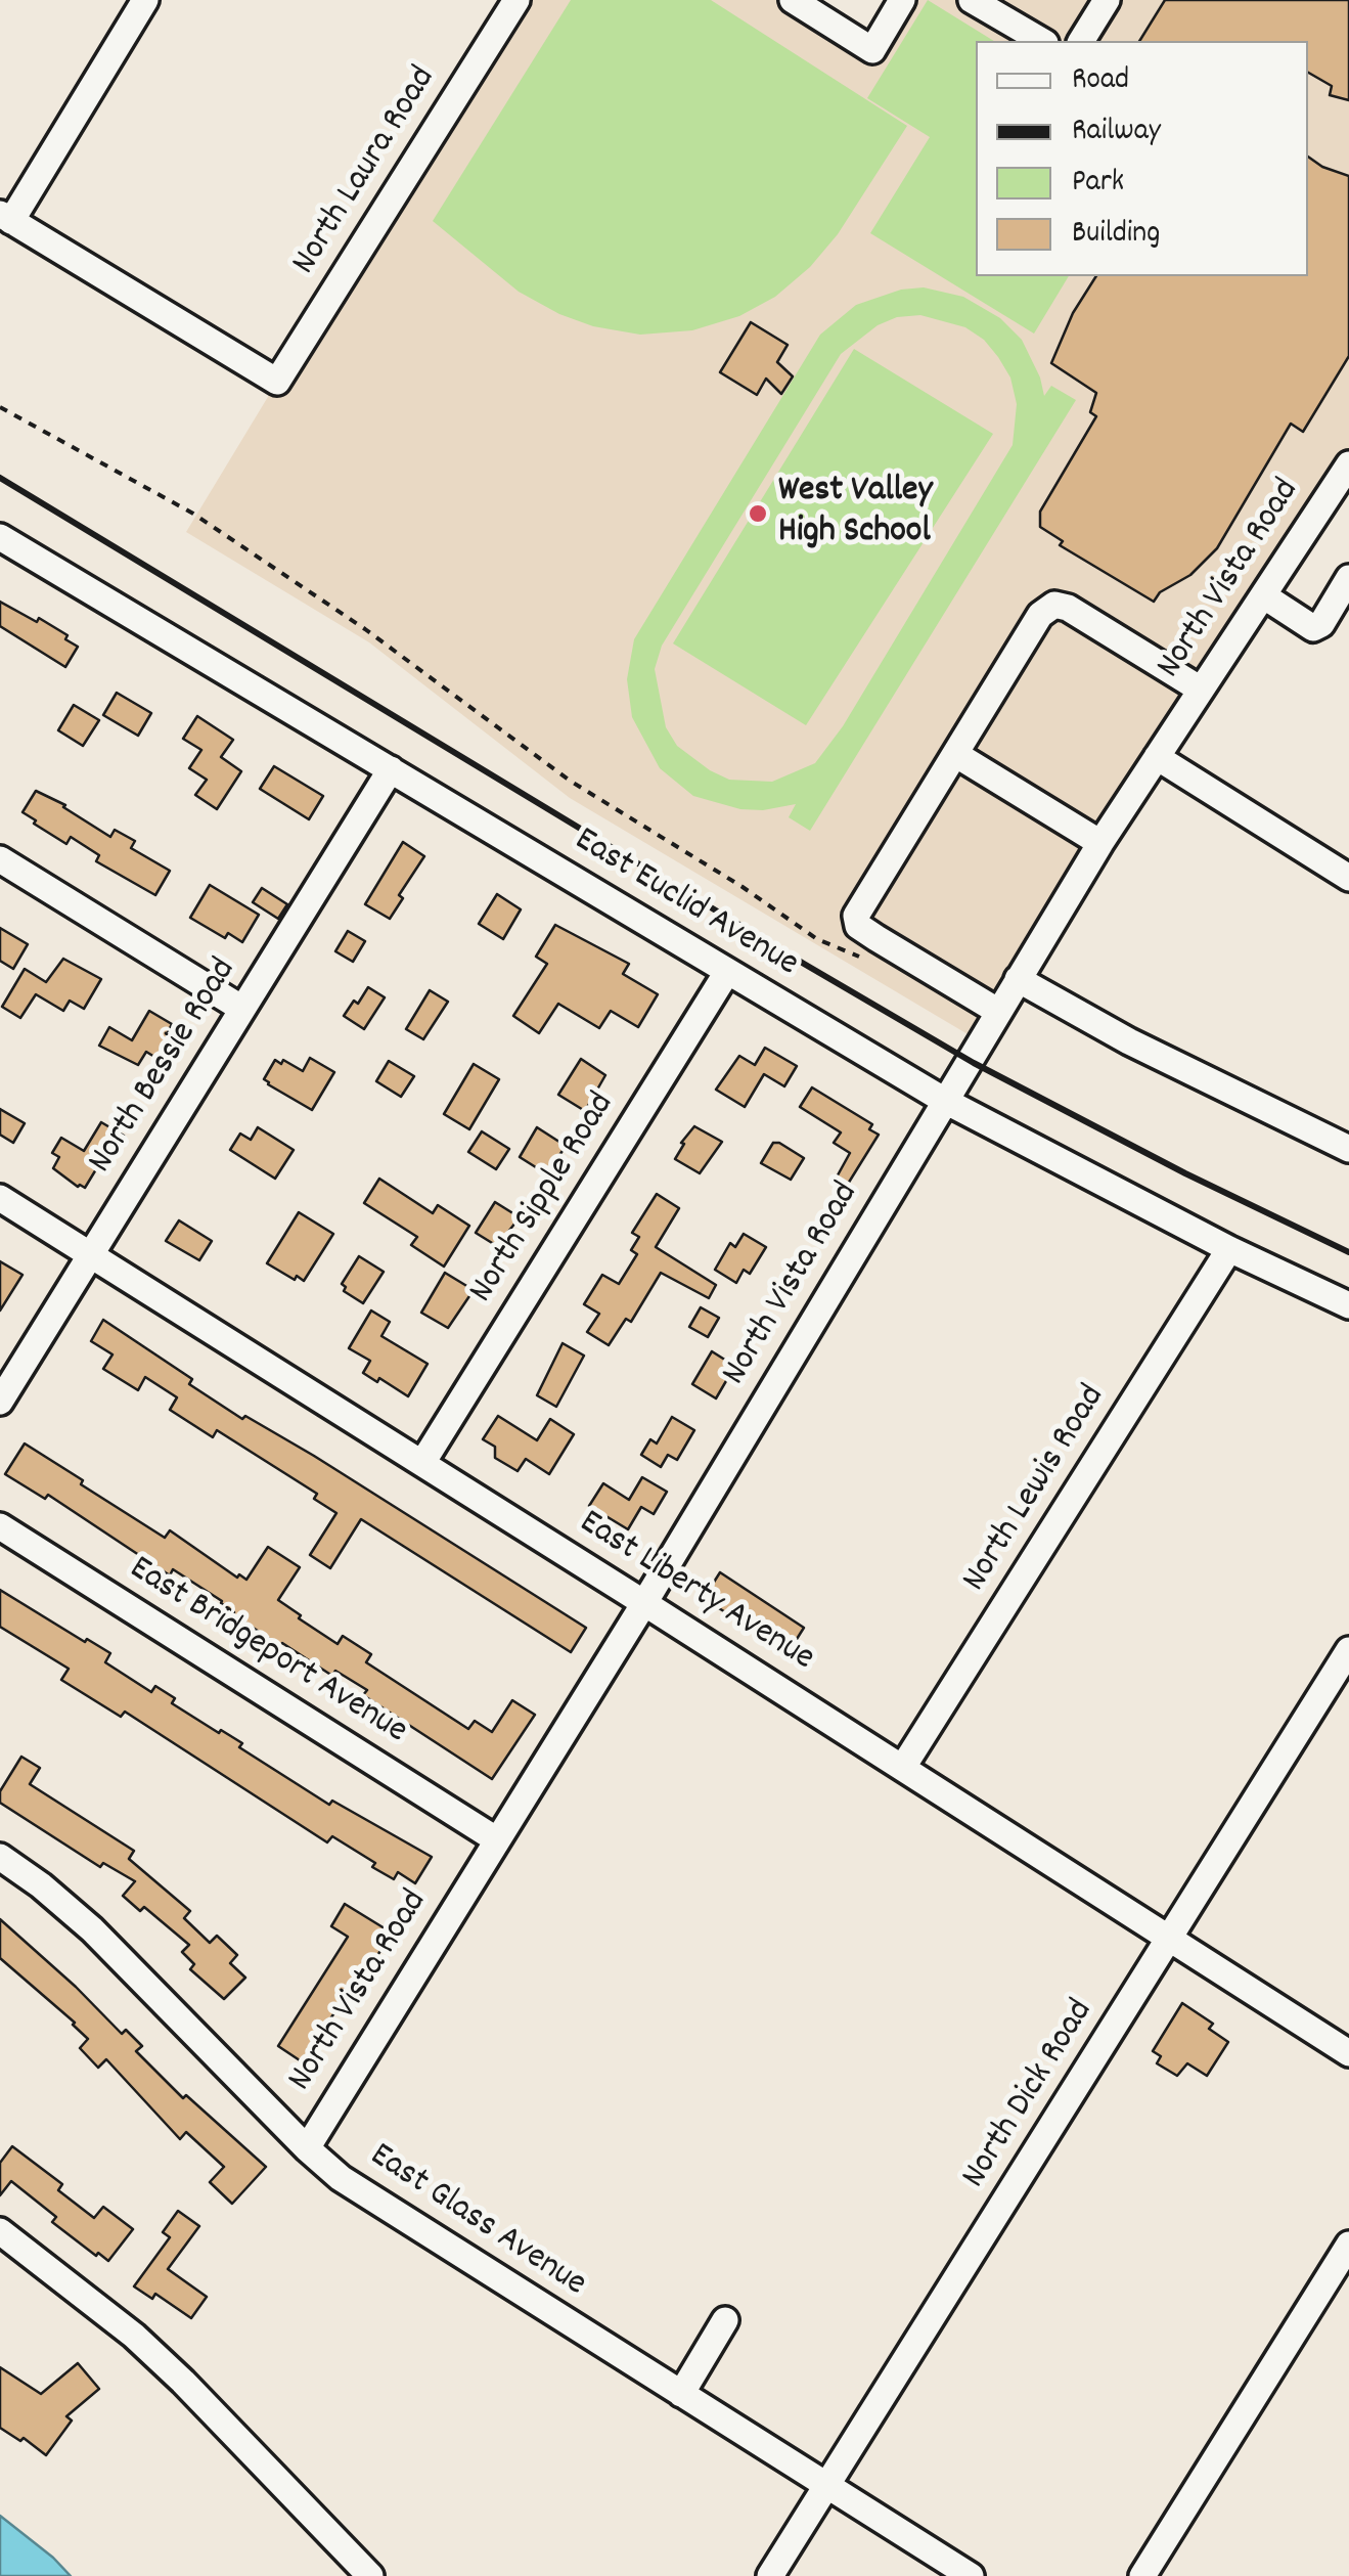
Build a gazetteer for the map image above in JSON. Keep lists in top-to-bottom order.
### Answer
{
  "streets": {
    "street": [
      "North Laura Road",
      "North Vista Road",
      "East Euclid Avenue",
      "North Bessie Road",
      "North Sipple Road",
      "North Lewis Road",
      "East Liberty Avenue",
      "East Bridgeport Avenue",
      "North Dick Road",
      "East Glass Avenue"
    ]
  },
  "crossings": [
    ["North Vista Road", "East Euclid Avenue"],
    ["North Vista Road", "East Liberty Avenue"],
    ["North Vista Road", "East Bridgeport Avenue"],
    ["North Vista Road", "East Glass Avenue"],
    ["East Euclid Avenue", "North Bessie Road"],
    ["East Euclid Avenue", "North Sipple Road"],
    ["East Euclid Avenue", "North Lewis Road"],
    ["North Bessie Road", "East Liberty Avenue"],
    ["North Sipple Road", "East Liberty Avenue"],
    ["North Lewis Road", "East Liberty Avenue"],
    ["East Liberty Avenue", "North Dick Road"],
    ["North Dick Road", "East Glass Avenue"]
  ],
  "places": ["West Valley High School"],
  "legend": [
    "Road",
    "Railway",
    "Park",
    "Building"
  ]
}
